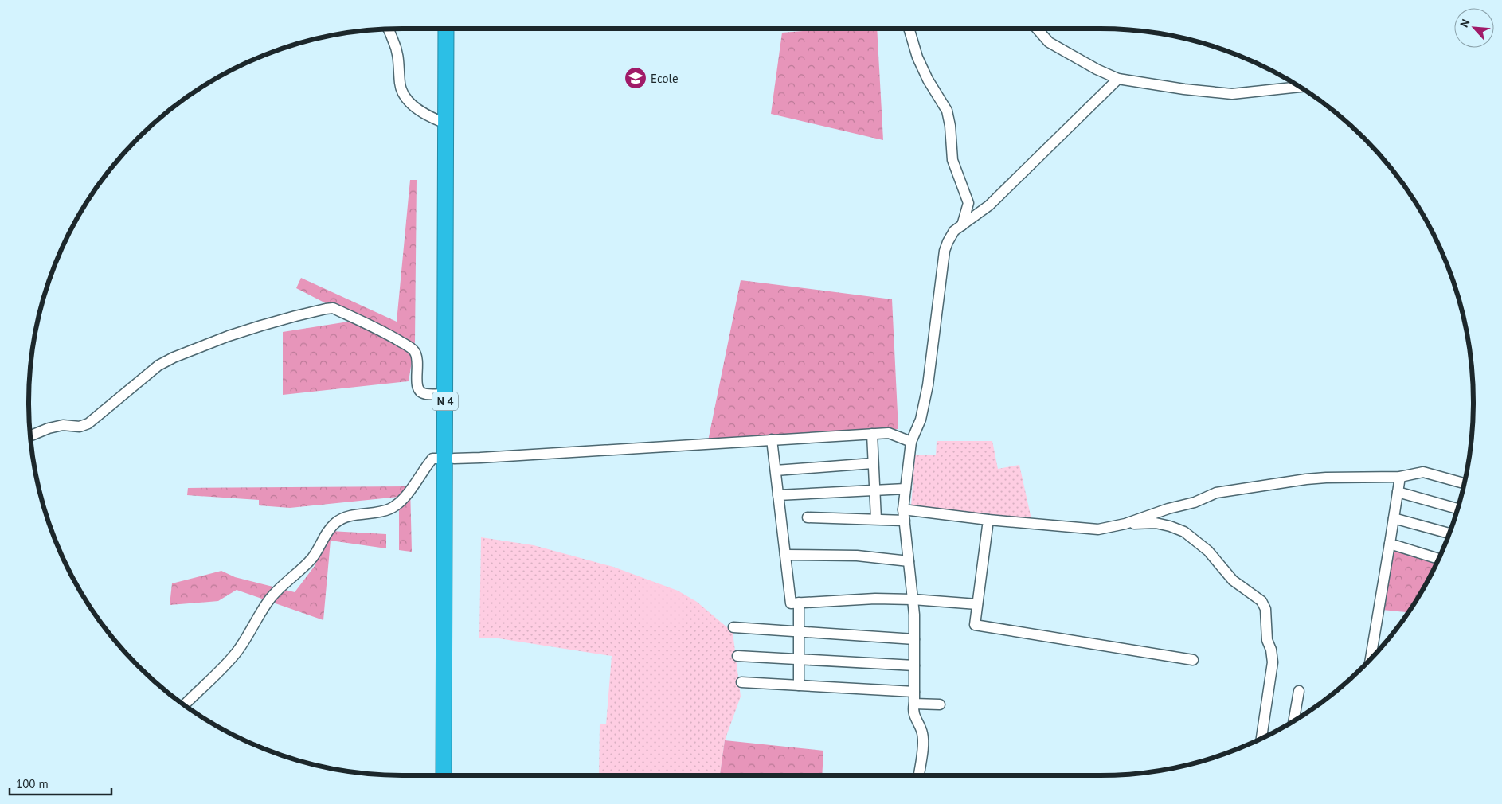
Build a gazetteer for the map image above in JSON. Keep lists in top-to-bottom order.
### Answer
{
  "streets": {
    "highway": ["N 4"]
  },
  "places": {
    "school or university": ["Ecole"]
  },
  "scale_bar": "100 m",
  "north": "top left"
}
